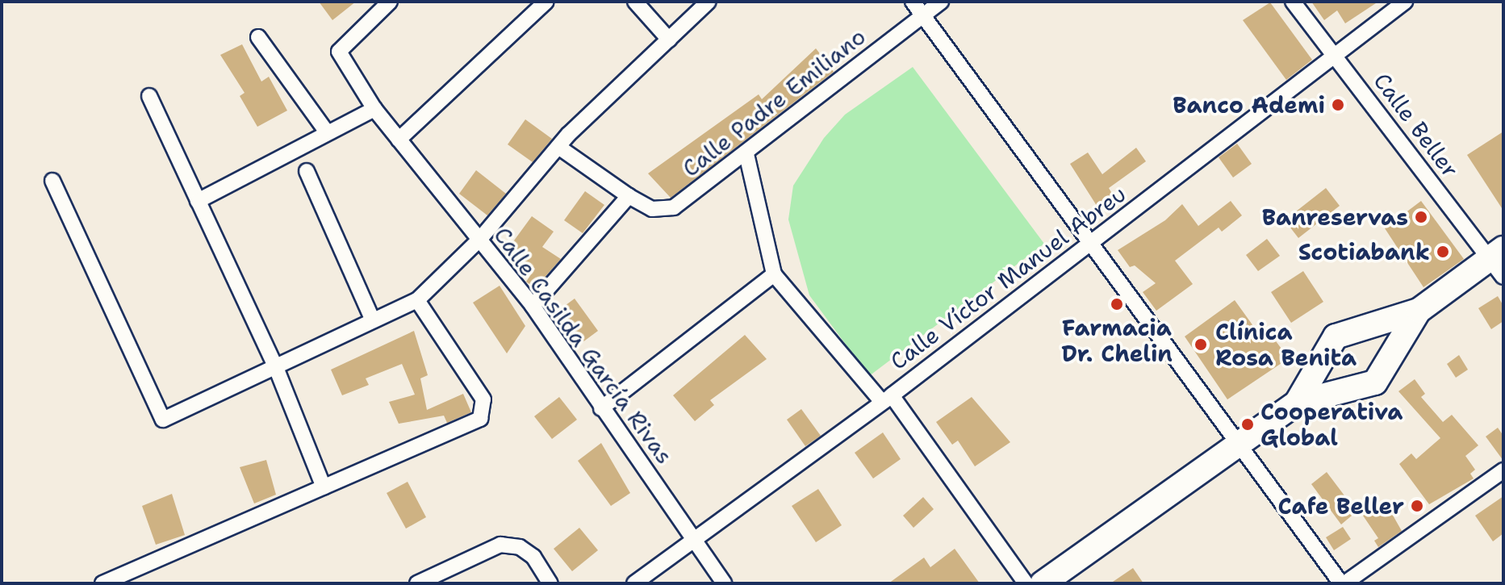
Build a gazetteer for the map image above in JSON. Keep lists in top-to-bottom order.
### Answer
{
  "streets": {
    "street": [
      "Calle Padre Emiliano",
      "Calle Beller",
      "Calle Víctor Manuel Abreu",
      "Calle Casilda García Rivas"
    ]
  },
  "crossings": [
    ["Calle Beller", "Calle Víctor Manuel Abreu"],
    ["Calle Víctor Manuel Abreu", "Calle Casilda García Rivas"]
  ],
  "places": [
    "Banco Ademi",
    "Banreservas",
    "Scotiabank",
    "Farmacia Dr. Chelin",
    "Clínica Rosa Benita",
    "Cooperativa Global",
    "Cafe Beller"
  ]
}
